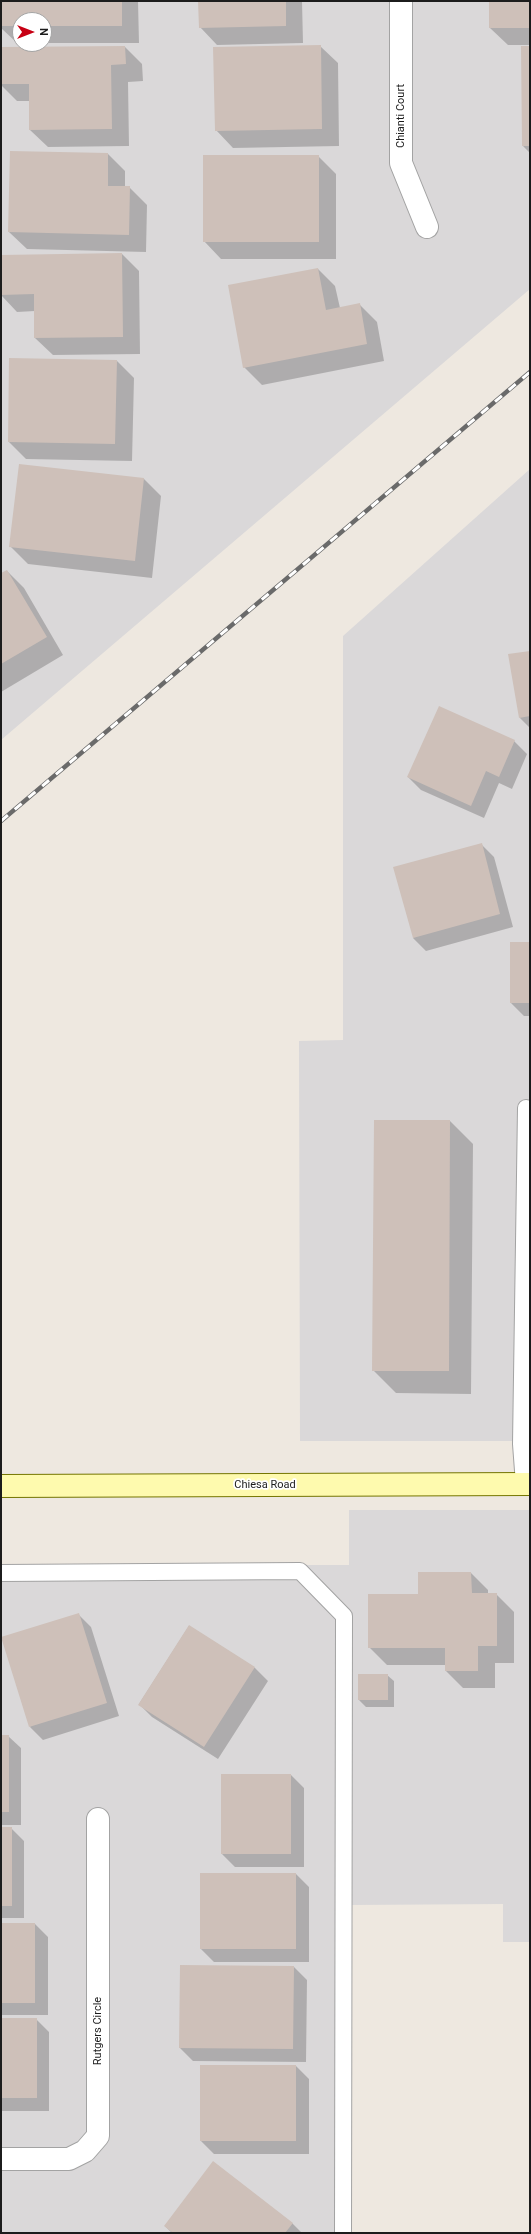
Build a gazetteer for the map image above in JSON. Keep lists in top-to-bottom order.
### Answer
{
  "streets": {
    "main road": ["Chiesa Road"],
    "street": ["Chianti Court", "Rutgers Circle"]
  },
  "north": "right"
}
